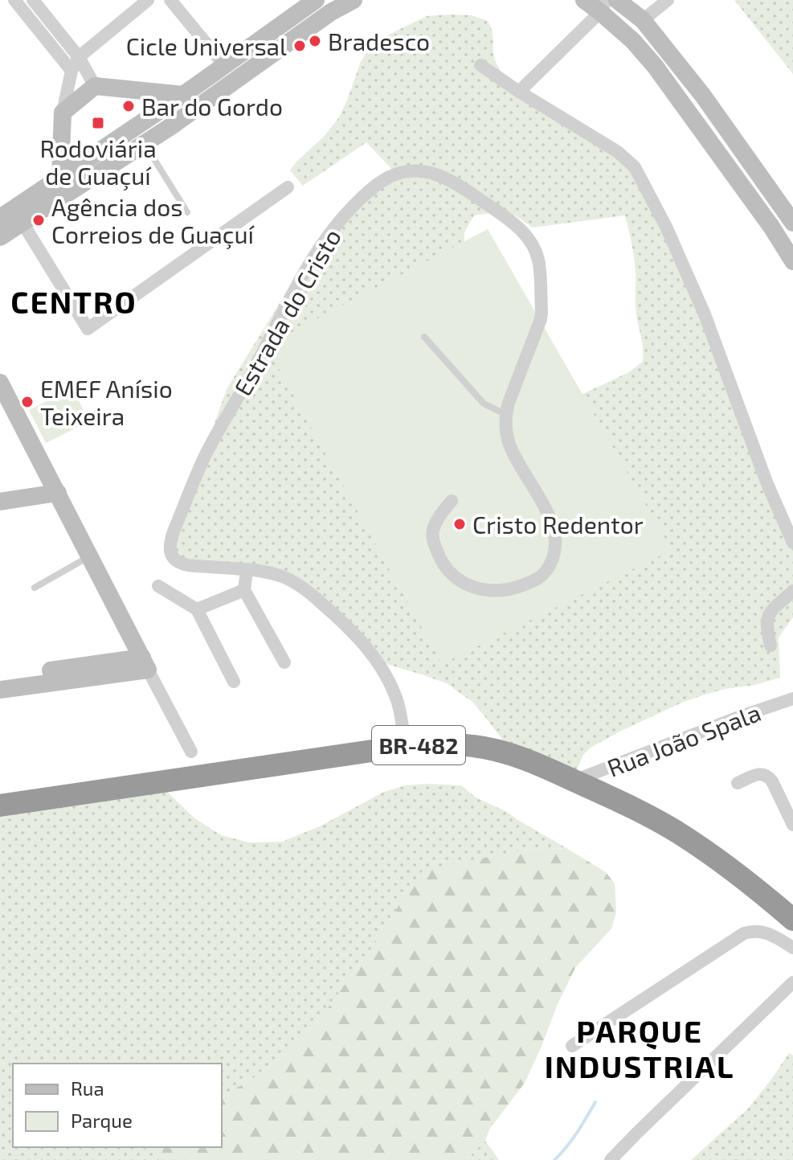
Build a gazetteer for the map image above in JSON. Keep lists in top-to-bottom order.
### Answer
{
  "streets": {
    "highway": ["BR-482"],
    "street": ["Estrada do Cristo", "Rua João Spala"]
  },
  "crossings": [
    ["Estrada do Cristo", "BR-482"],
    ["Rua João Spala", "BR-482"]
  ],
  "districts": ["CENTRO", "PARQUE INDUSTRIAL"],
  "places": {
    "other": [
      "Bradesco",
      "Cicle Universal",
      "Bar do Gordo",
      "Agência dos Correios de Guaçuí",
      "EMEF Anísio Teixeira",
      "Cristo Redentor"
    ],
    "transit": ["Rodoviária de Guaçuí"]
  },
  "legend": ["Rua", "Parque"]
}
